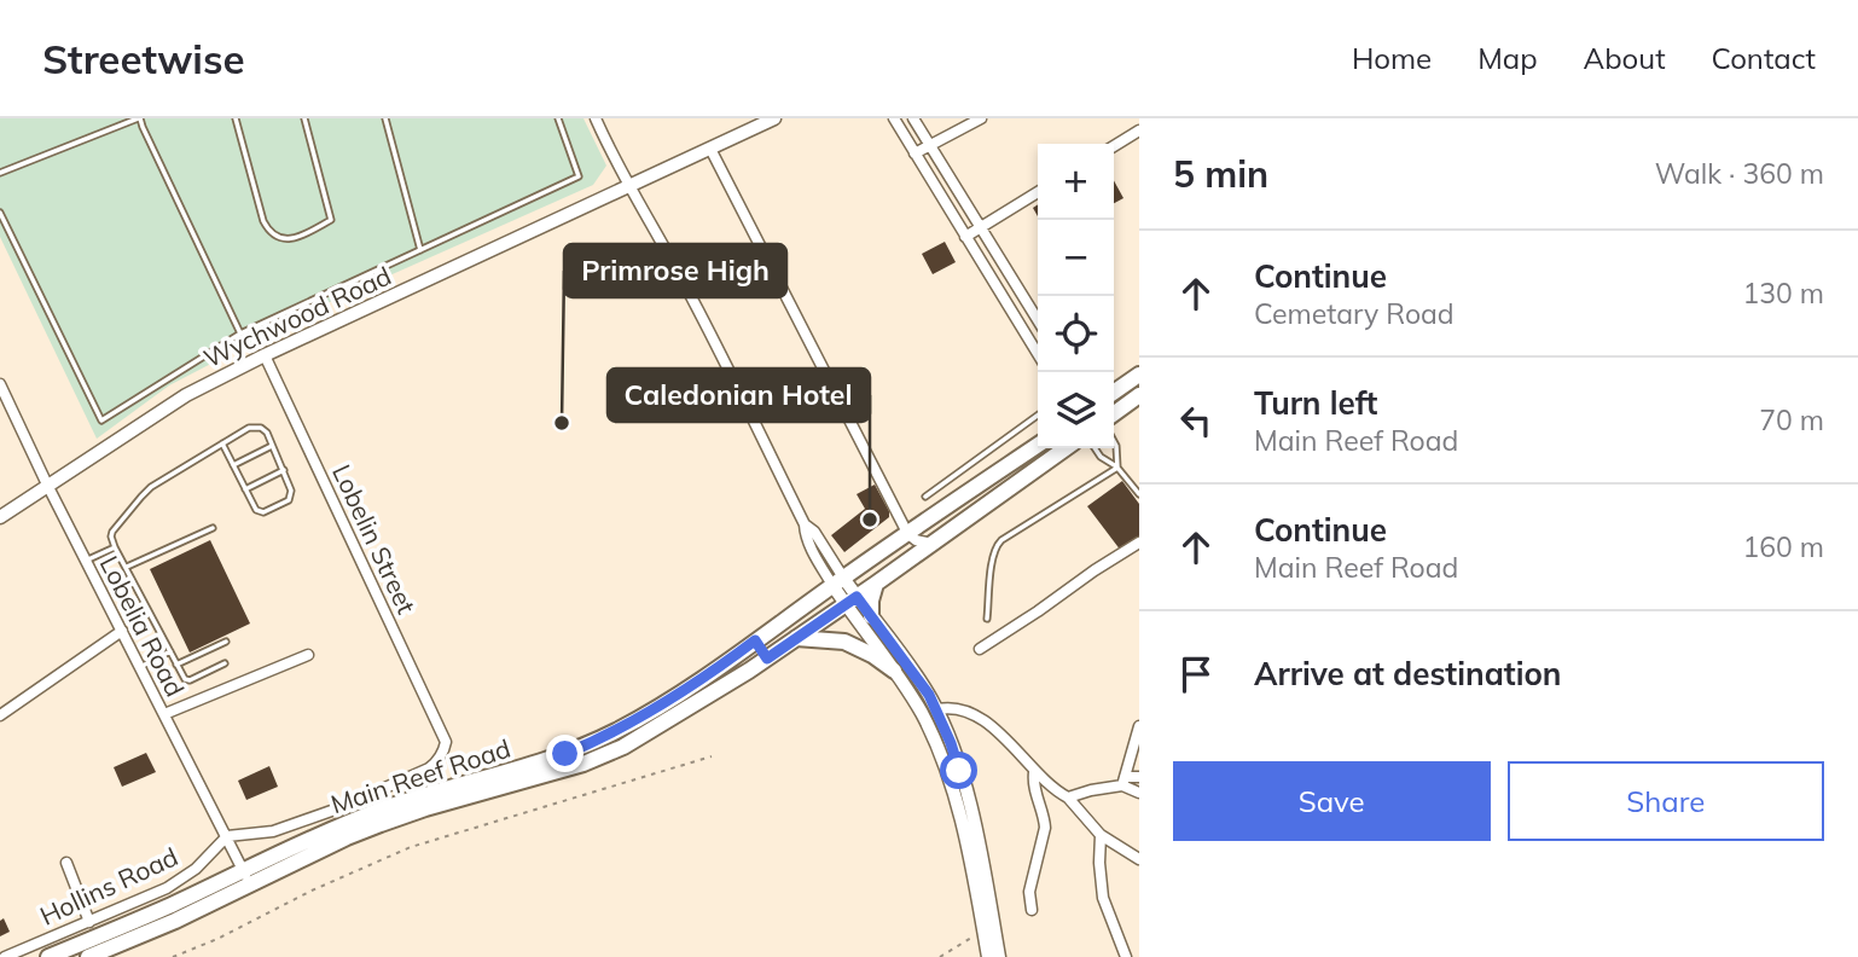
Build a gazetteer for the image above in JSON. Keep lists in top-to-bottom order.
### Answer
{
  "streets": {
    "main road": ["Main Reef Road"],
    "street": [
      "Wychwood Road",
      "Lobelin Street",
      "Lobelia Road",
      "Hollins Road"
    ]
  },
  "crossings": [
    ["Wychwood Road", "Lobelin Street"],
    ["Wychwood Road", "Lobelia Road"],
    ["Lobelin Street", "Lobelia Road"],
    ["Lobelin Street", "Hollins Road"],
    ["Lobelia Road", "Main Reef Road"],
    ["Lobelia Road", "Hollins Road"]
  ],
  "places": ["Primrose High", "Caledonian Hotel"],
  "page": {
    "header": "Streetwise",
    "nav": [
      "Home",
      "Map",
      "About",
      "Contact"
    ],
    "heading": ["5 min", "Walk · 360 m"],
    "map_buttons": ["+", "−"],
    "list": [
      ["Continue", "Cemetary Road", "130 m"],
      ["Turn left", "Main Reef Road", "70 m"],
      ["Continue", "Main Reef Road", "160 m"],
      "Arrive at destination"
    ],
    "buttons": ["Save", "Share"]
  }
}
